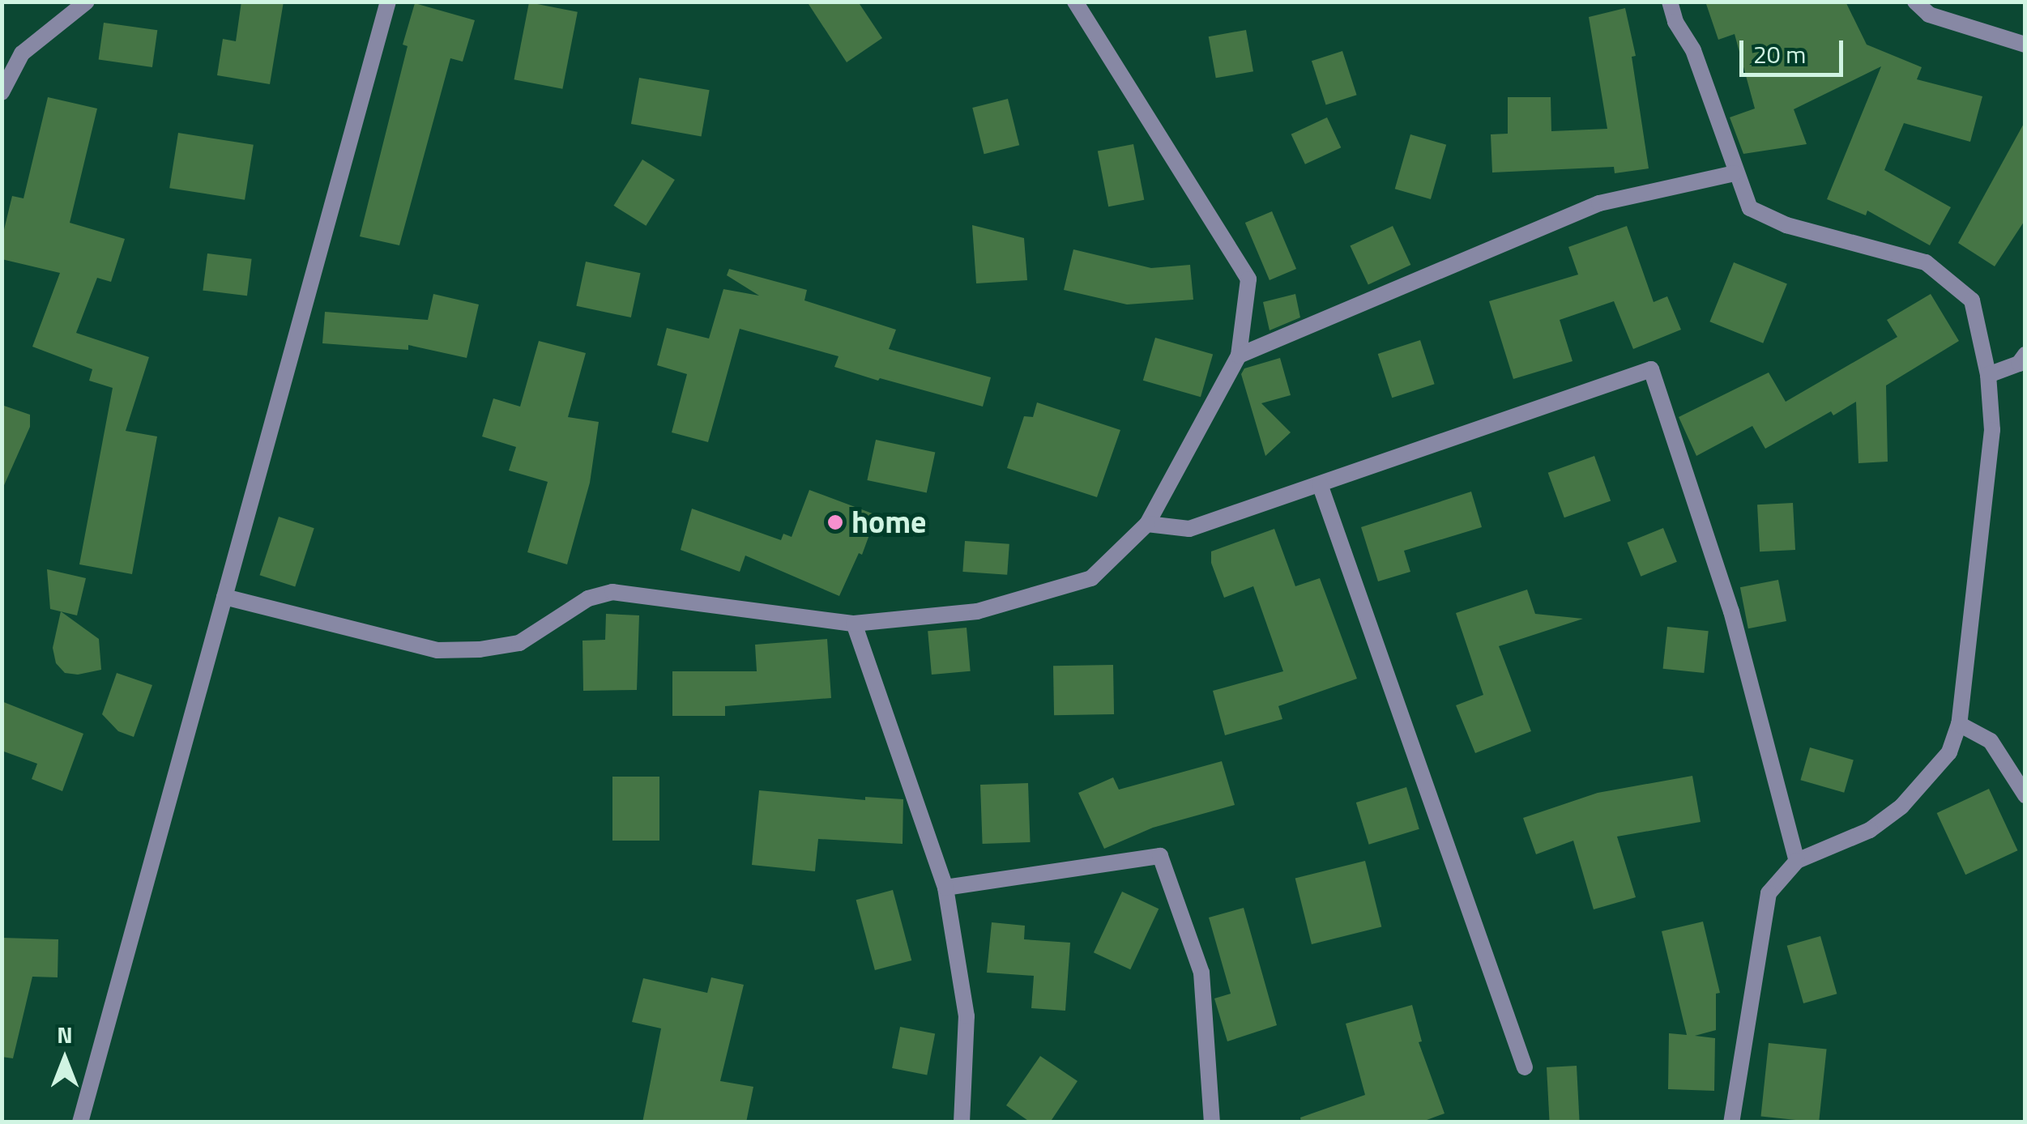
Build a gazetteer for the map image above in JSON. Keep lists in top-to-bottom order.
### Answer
{
  "places": ["home"],
  "scale_bar": "20 m",
  "north": "top"
}
